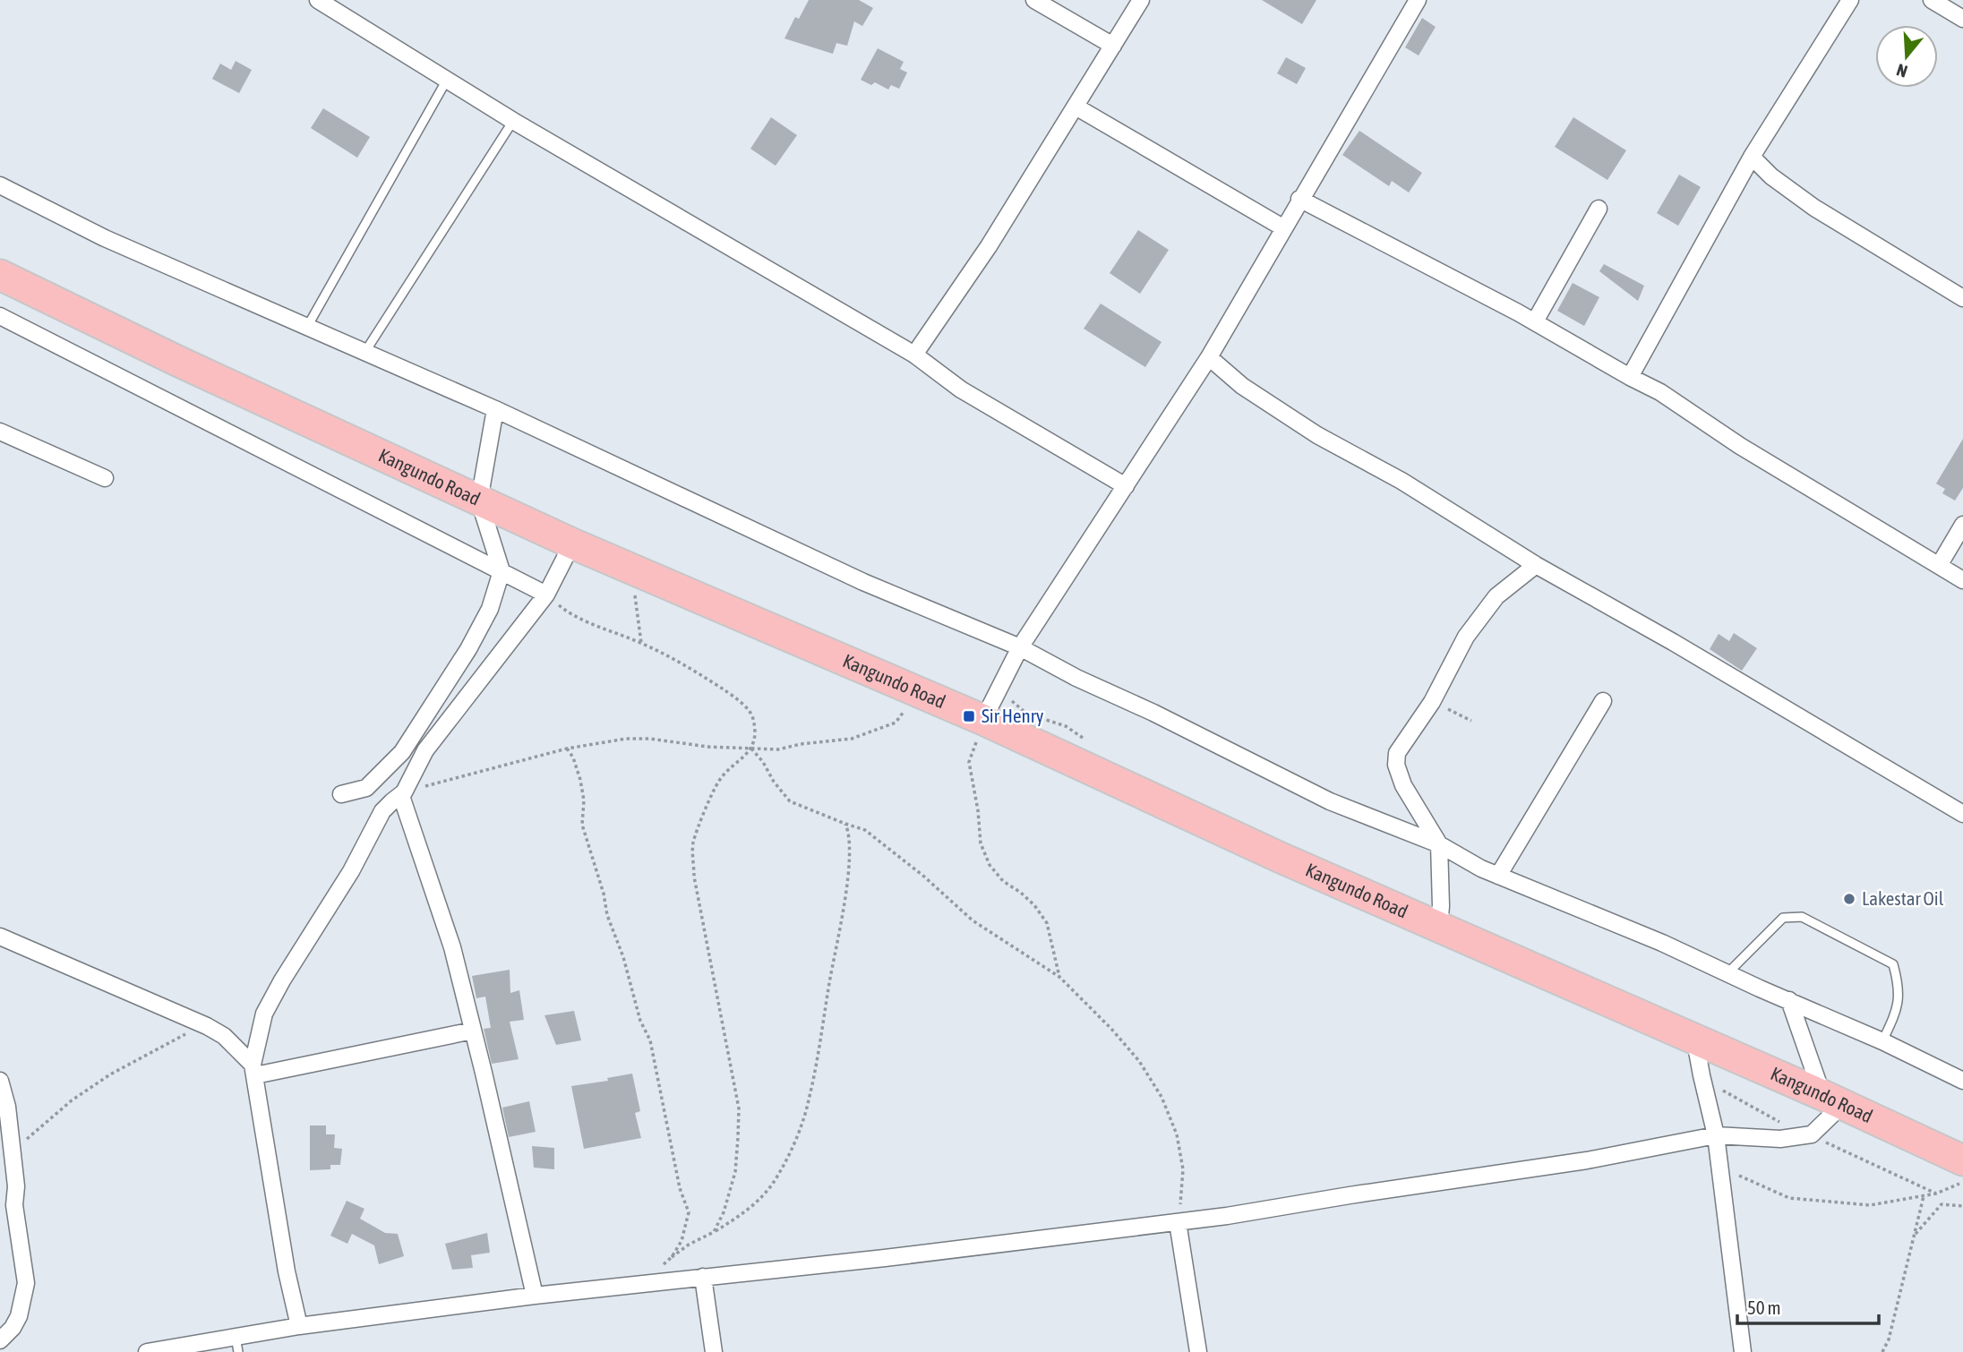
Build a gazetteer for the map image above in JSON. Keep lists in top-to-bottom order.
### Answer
{
  "streets": {
    "highway": ["Kangundo Road"]
  },
  "places": {
    "transit": ["Sir Henry"],
    "other": ["Lakestar Oil"]
  },
  "scale_bar": "50 m",
  "north": "bottom"
}
